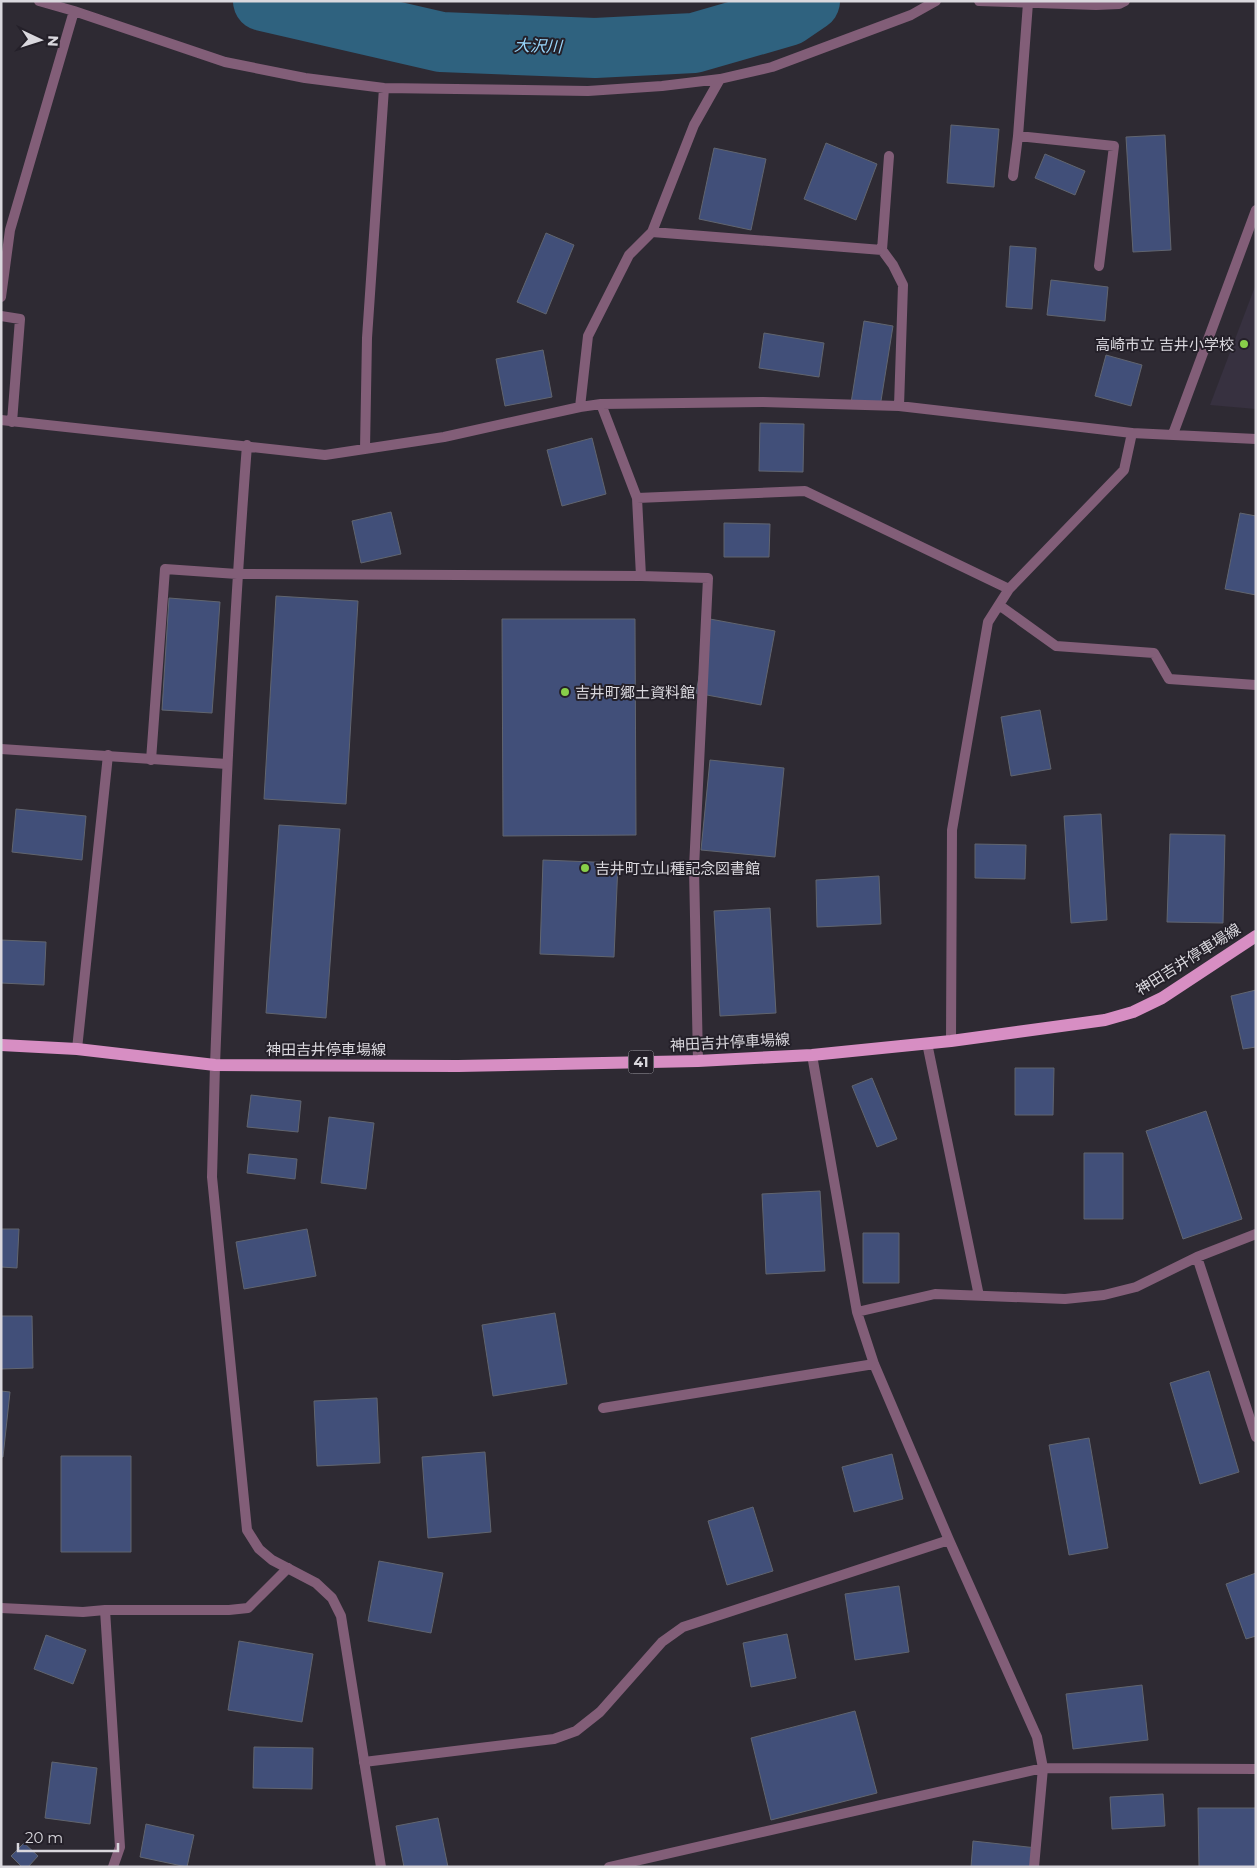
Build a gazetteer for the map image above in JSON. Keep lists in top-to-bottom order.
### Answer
{
  "streets": {
    "main road": ["神田吉井停車場線", "41"]
  },
  "water": ["大沢川"],
  "places": ["高崎市立 吉井小学校", "吉井町郷土資料館", "吉井町立山種記念図書館"],
  "scale_bar": "20 m",
  "north": "right"
}
